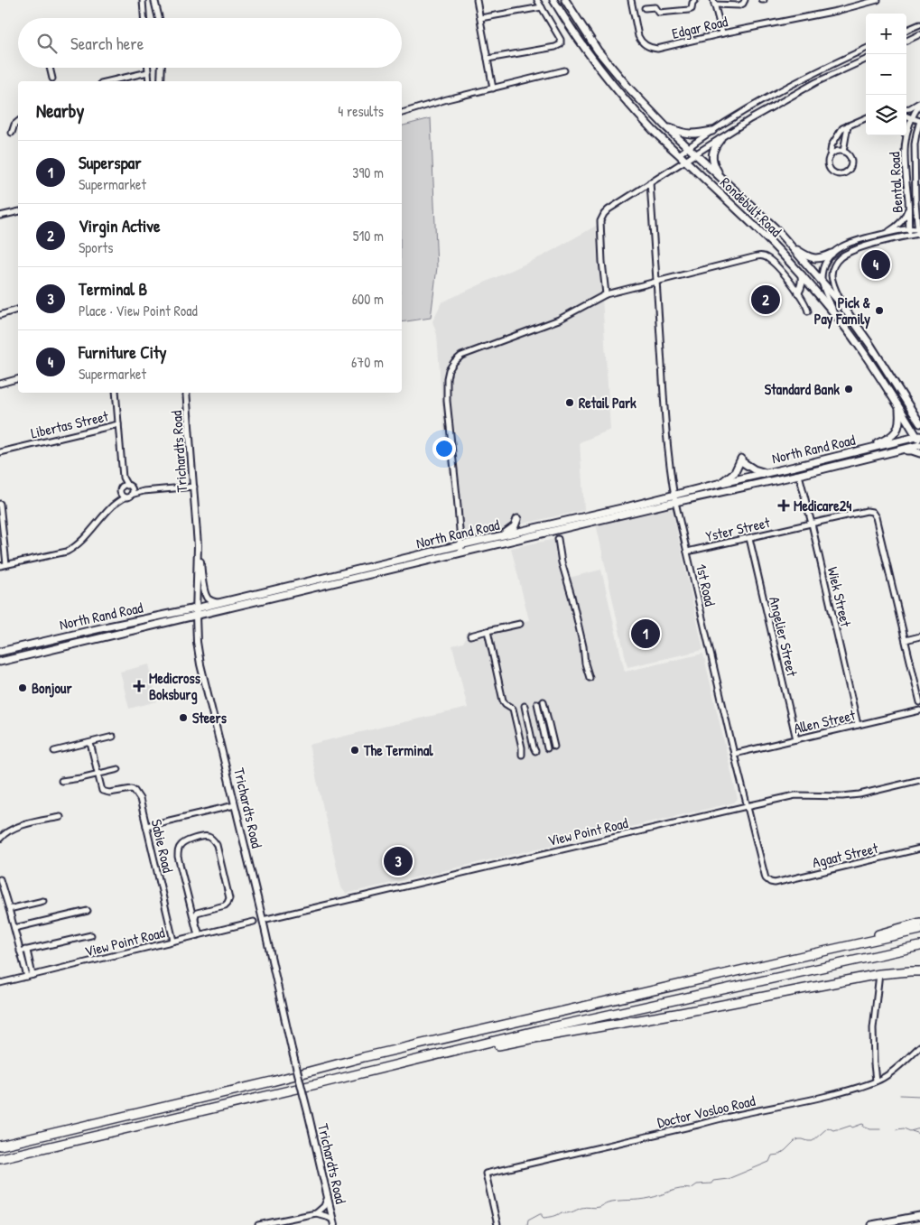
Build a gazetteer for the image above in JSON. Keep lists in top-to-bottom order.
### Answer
{
  "streets": {
    "main road": ["Rondebult Road", "North Rand Road"],
    "street": [
      "Edgar Road",
      "Bental Road",
      "Libertas Street",
      "Trichardts Road",
      "Yster Street",
      "1st Road",
      "Wiek Street",
      "Angelier Street",
      "Allen Street",
      "View Point Road",
      "Sabie Road",
      "Agaat Street",
      "Doctor Vosloo Road"
    ]
  },
  "crossings": [
    ["Rondebult Road", "North Rand Road"],
    ["North Rand Road", "Trichardts Road"],
    ["North Rand Road", "1st Road"],
    ["North Rand Road", "Wiek Street"],
    ["Trichardts Road", "View Point Road"],
    ["Yster Street", "1st Road"],
    ["Yster Street", "Wiek Street"],
    ["Yster Street", "Angelier Street"],
    ["1st Road", "Allen Street"],
    ["1st Road", "View Point Road"],
    ["1st Road", "Agaat Street"],
    ["Wiek Street", "Allen Street"],
    ["Angelier Street", "Allen Street"],
    ["View Point Road", "Sabie Road"]
  ],
  "places": {
    "other": [
      "Pick & Pay Family",
      "Standard Bank",
      "Retail Park",
      "Bonjour",
      "Steers",
      "The Terminal"
    ],
    "health": ["Medicare24", "Medicross Boksburg"]
  },
  "page": {
    "map_buttons": ["+", "−"],
    "search": "Search here",
    "heading": ["Nearby", "4 results"],
    "list": [
      {
        "mark": "1",
        "name": "Superspar",
        "note": "Supermarket",
        "value": "390 m"
      },
      {
        "mark": "2",
        "name": "Virgin Active",
        "note": "Sports",
        "value": "510 m"
      },
      {
        "mark": "3",
        "name": "Terminal B",
        "note": "Place · View Point Road",
        "value": "600 m"
      },
      {
        "mark": "4",
        "name": "Furniture City",
        "note": "Supermarket",
        "value": "670 m"
      }
    ],
    "pins": [
      "4",
      "2",
      "1",
      "3"
    ]
  }
}
